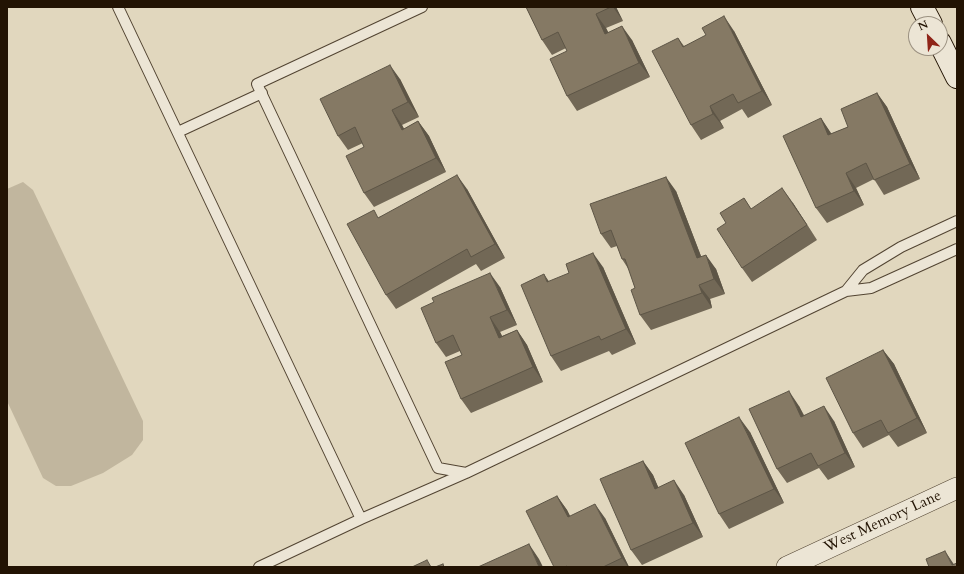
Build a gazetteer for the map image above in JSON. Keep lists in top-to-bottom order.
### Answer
{
  "streets": {
    "street": ["West Memory Lane"]
  },
  "north": "top left"
}
